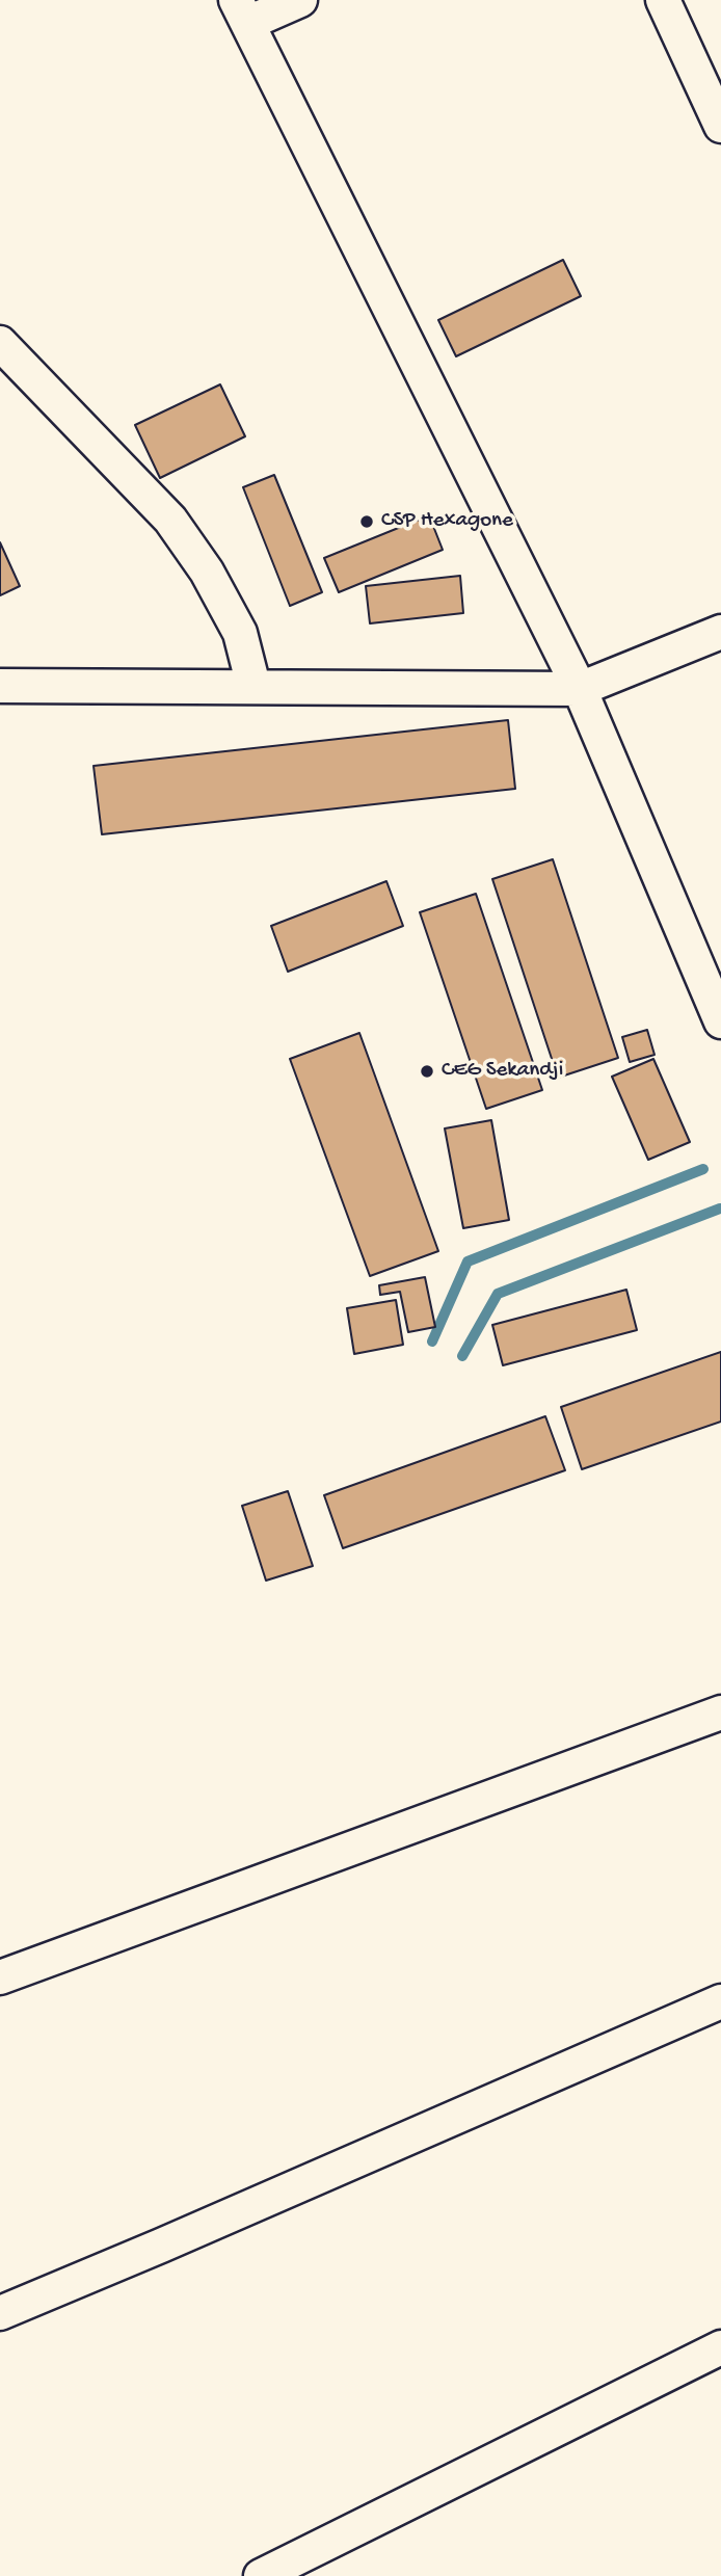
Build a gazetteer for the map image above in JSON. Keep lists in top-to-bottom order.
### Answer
{
  "places": ["CSP Hexagone", "CEG Sekandji"]
}
